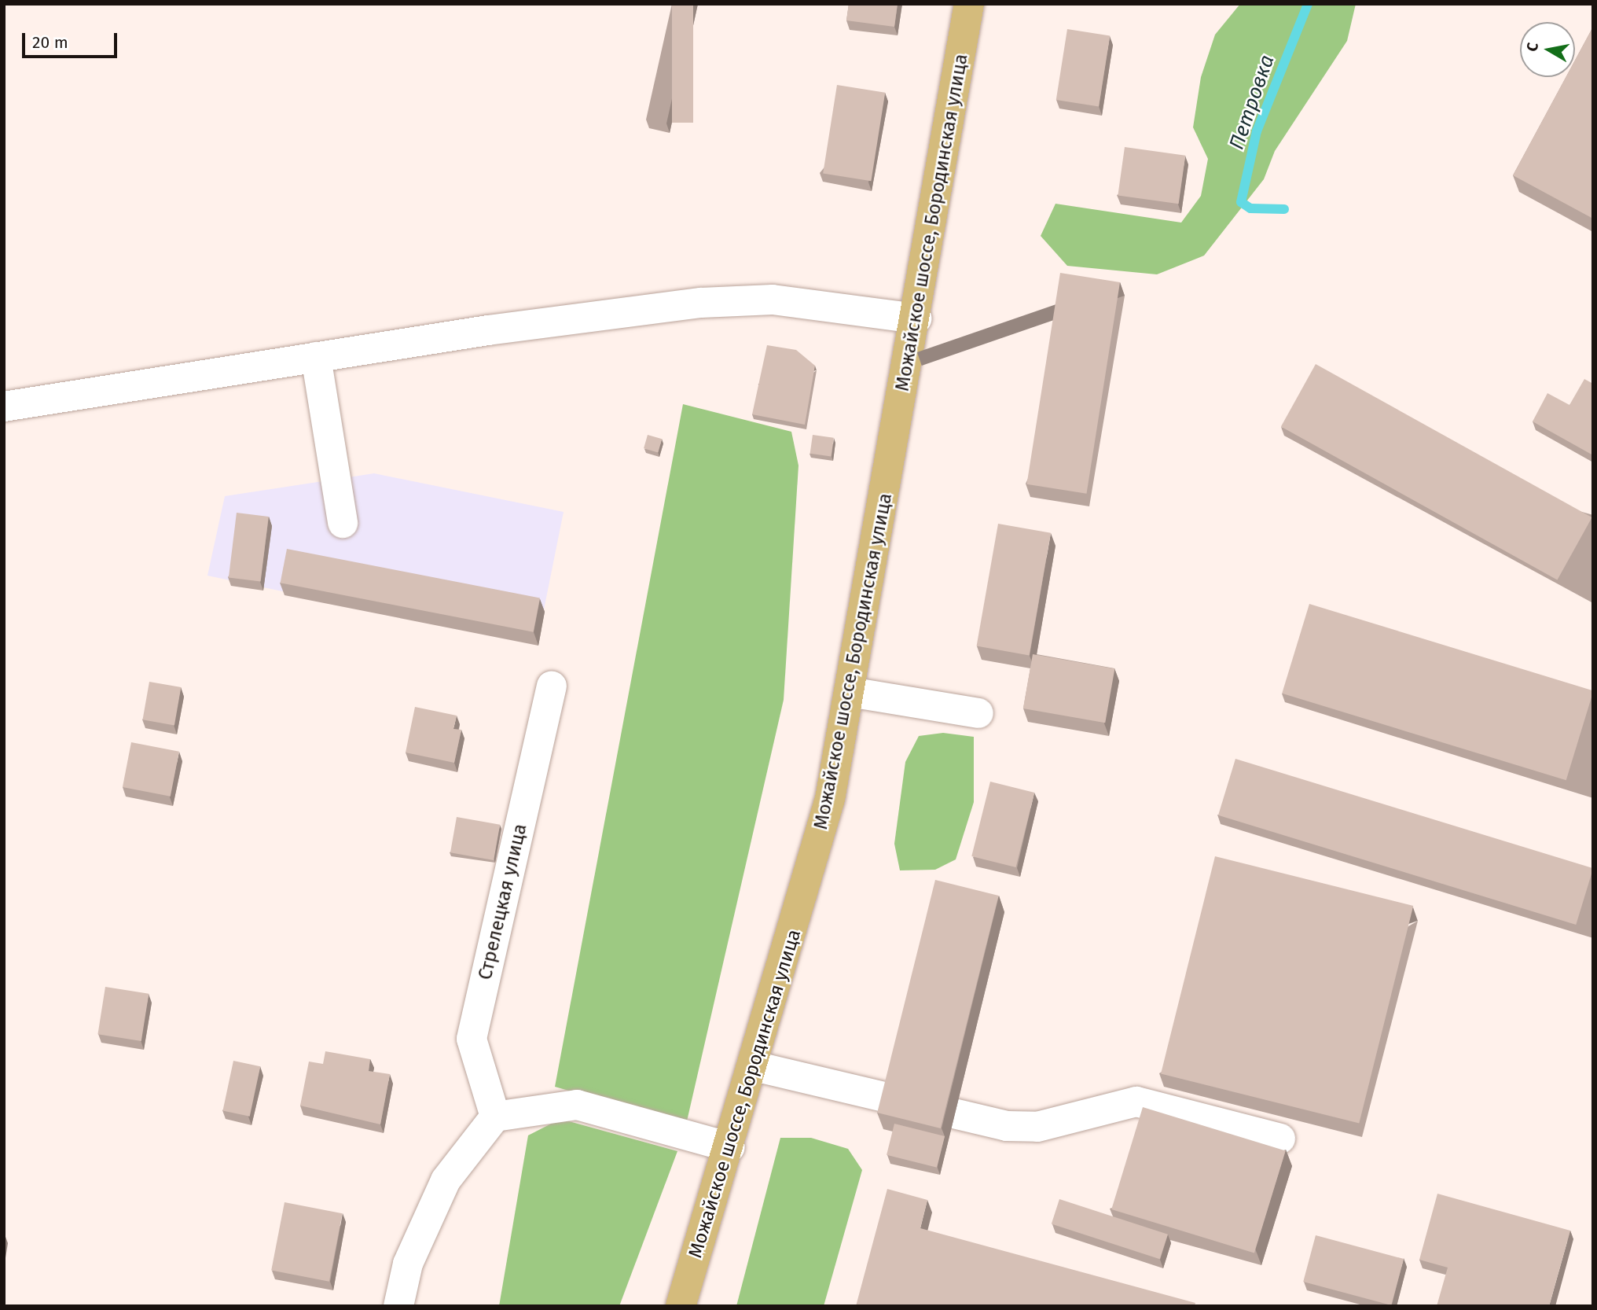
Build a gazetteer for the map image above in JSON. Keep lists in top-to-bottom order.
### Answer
{
  "streets": {
    "main road": ["Можайское шоссе, Бородинская улица"],
    "street": ["Стрелецкая улица"]
  },
  "water": ["Петровка"],
  "scale_bar": "20 m",
  "north": "left"
}
